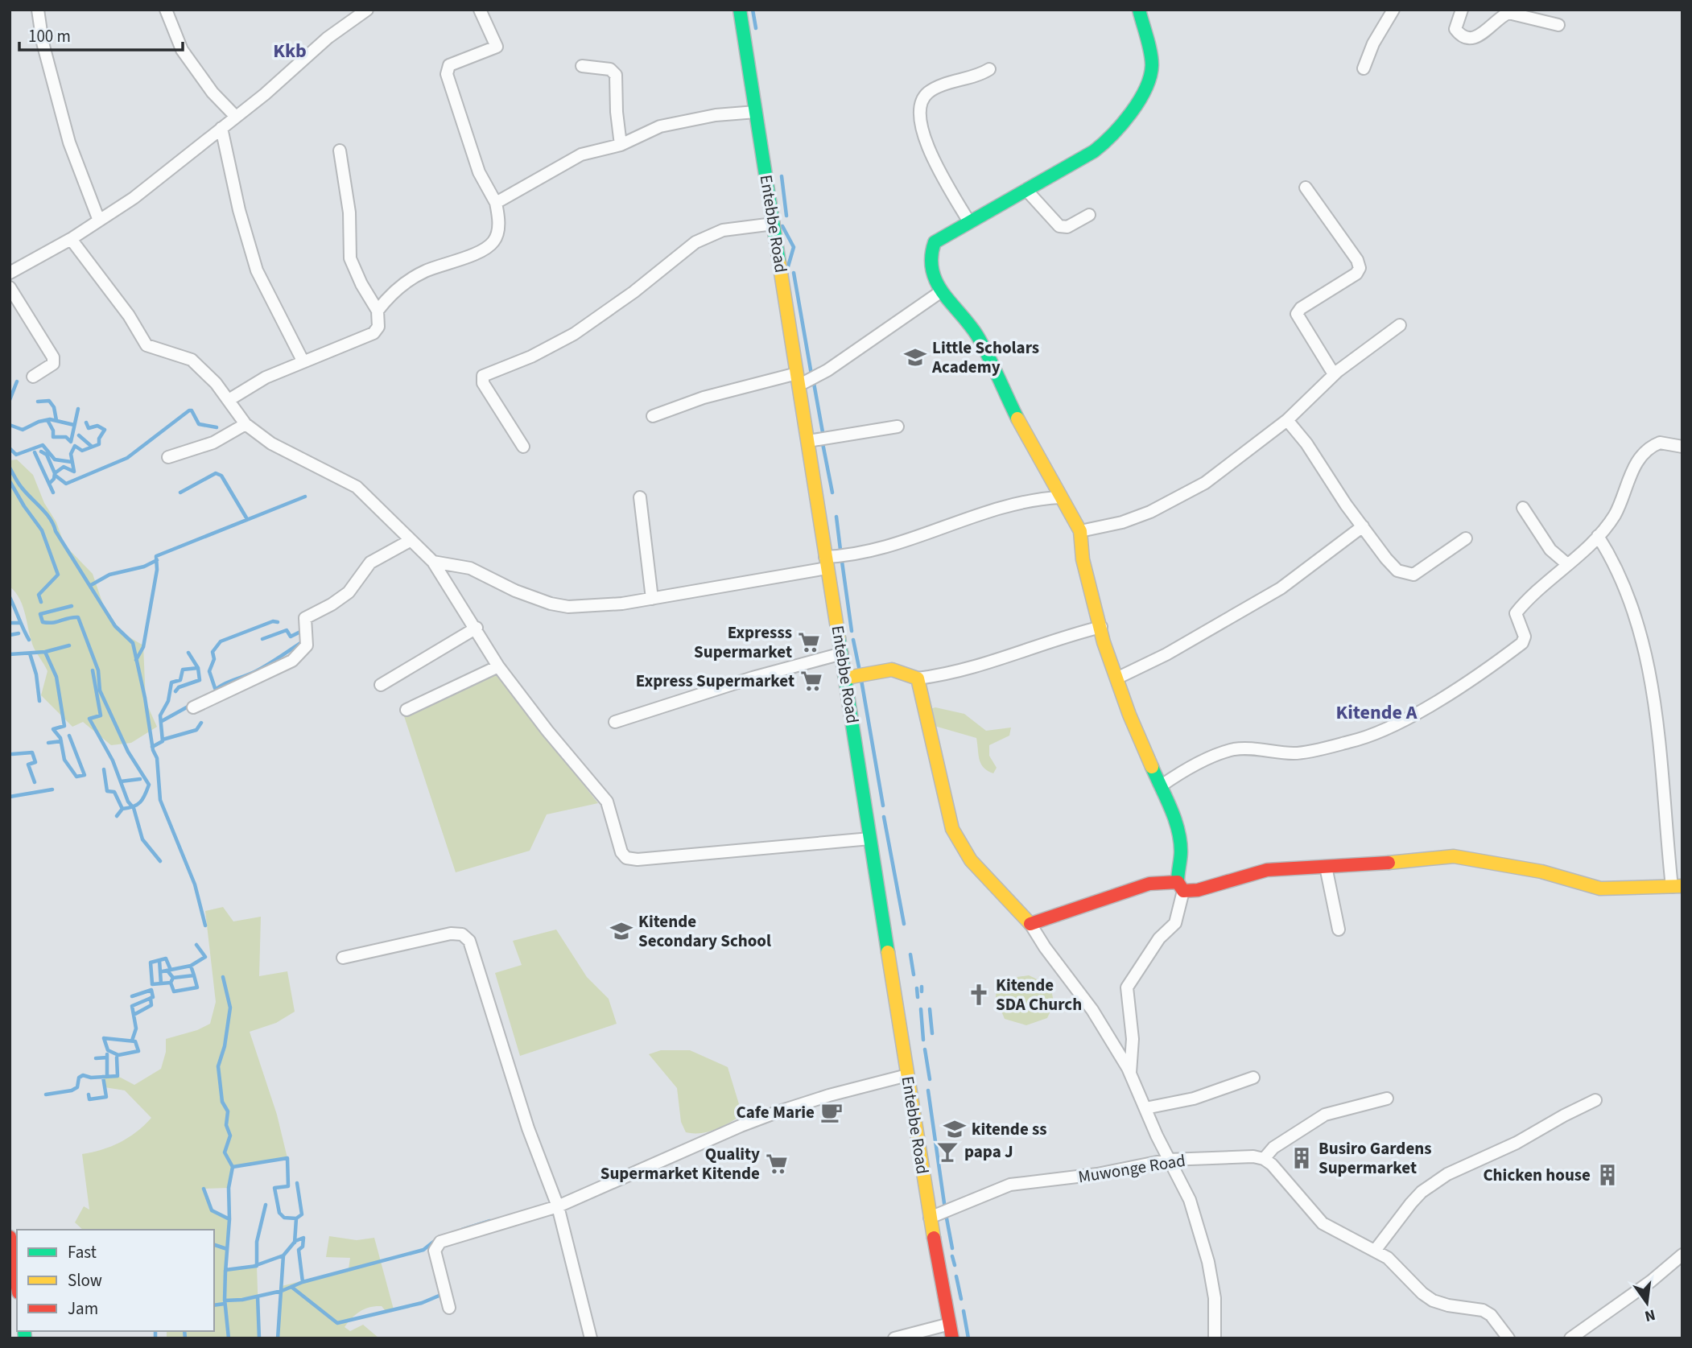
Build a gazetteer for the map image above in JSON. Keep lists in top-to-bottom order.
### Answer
{
  "streets": {
    "street": ["Entebbe Road", "Muwonge Road"]
  },
  "crossings": [
    ["Entebbe Road", "Muwonge Road"]
  ],
  "districts": ["Kkb", "Kitende A"],
  "places": {
    "school or university": ["Little Scholars Academy", "Kitende Secondary School", "kitende ss"],
    "supermarket": ["Expresss Supermarket", "Express Supermarket", "Quality Supermarket Kitende"],
    "church": ["Kitende SDA Church"],
    "cafe": ["Cafe Marie"],
    "bar": ["papa J"],
    "building": ["Busiro Gardens Supermarket", "Chicken house"]
  },
  "legend": ["Fast", "Slow", "Jam"],
  "scale_bar": "100 m",
  "north": "bottom"
}
